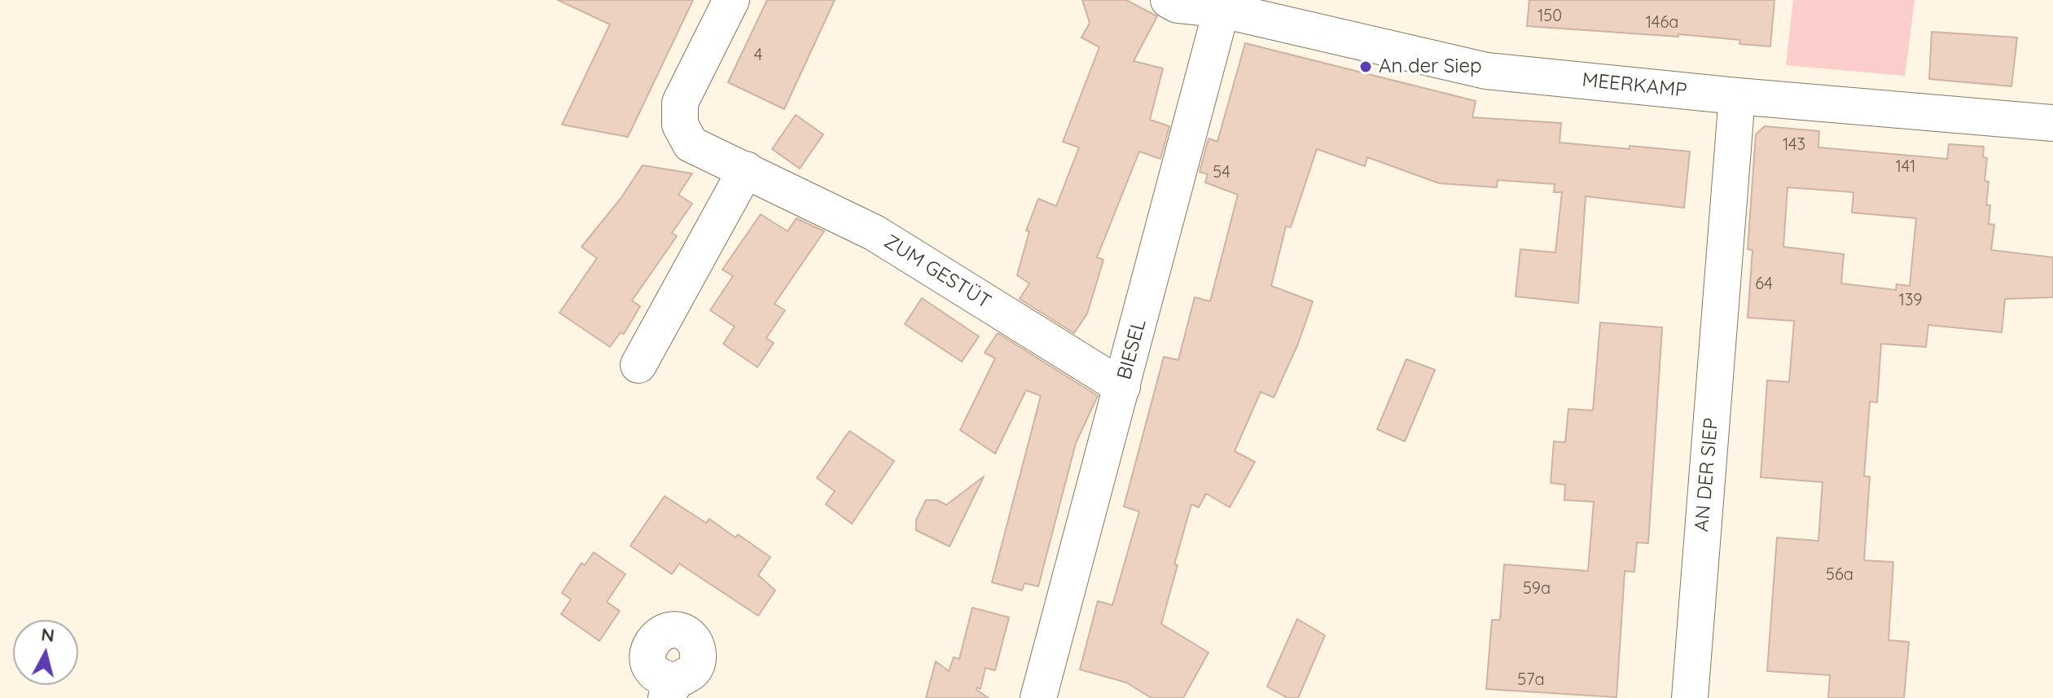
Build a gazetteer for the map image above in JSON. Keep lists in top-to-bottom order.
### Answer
{
  "streets": {
    "street": [
      "MEERKAMP",
      "ZUM GESTÜT",
      "BIESEL",
      "AN DER SIEP"
    ]
  },
  "crossings": [
    ["MEERKAMP", "BIESEL"],
    ["MEERKAMP", "AN DER SIEP"],
    ["ZUM GESTÜT", "BIESEL"]
  ],
  "places": ["An der Siep"],
  "house_numbers": [
    "150",
    "146a",
    "4",
    "143",
    "141",
    "54",
    "64",
    "139",
    "56a",
    "59a",
    "57a"
  ],
  "north": "top"
}
